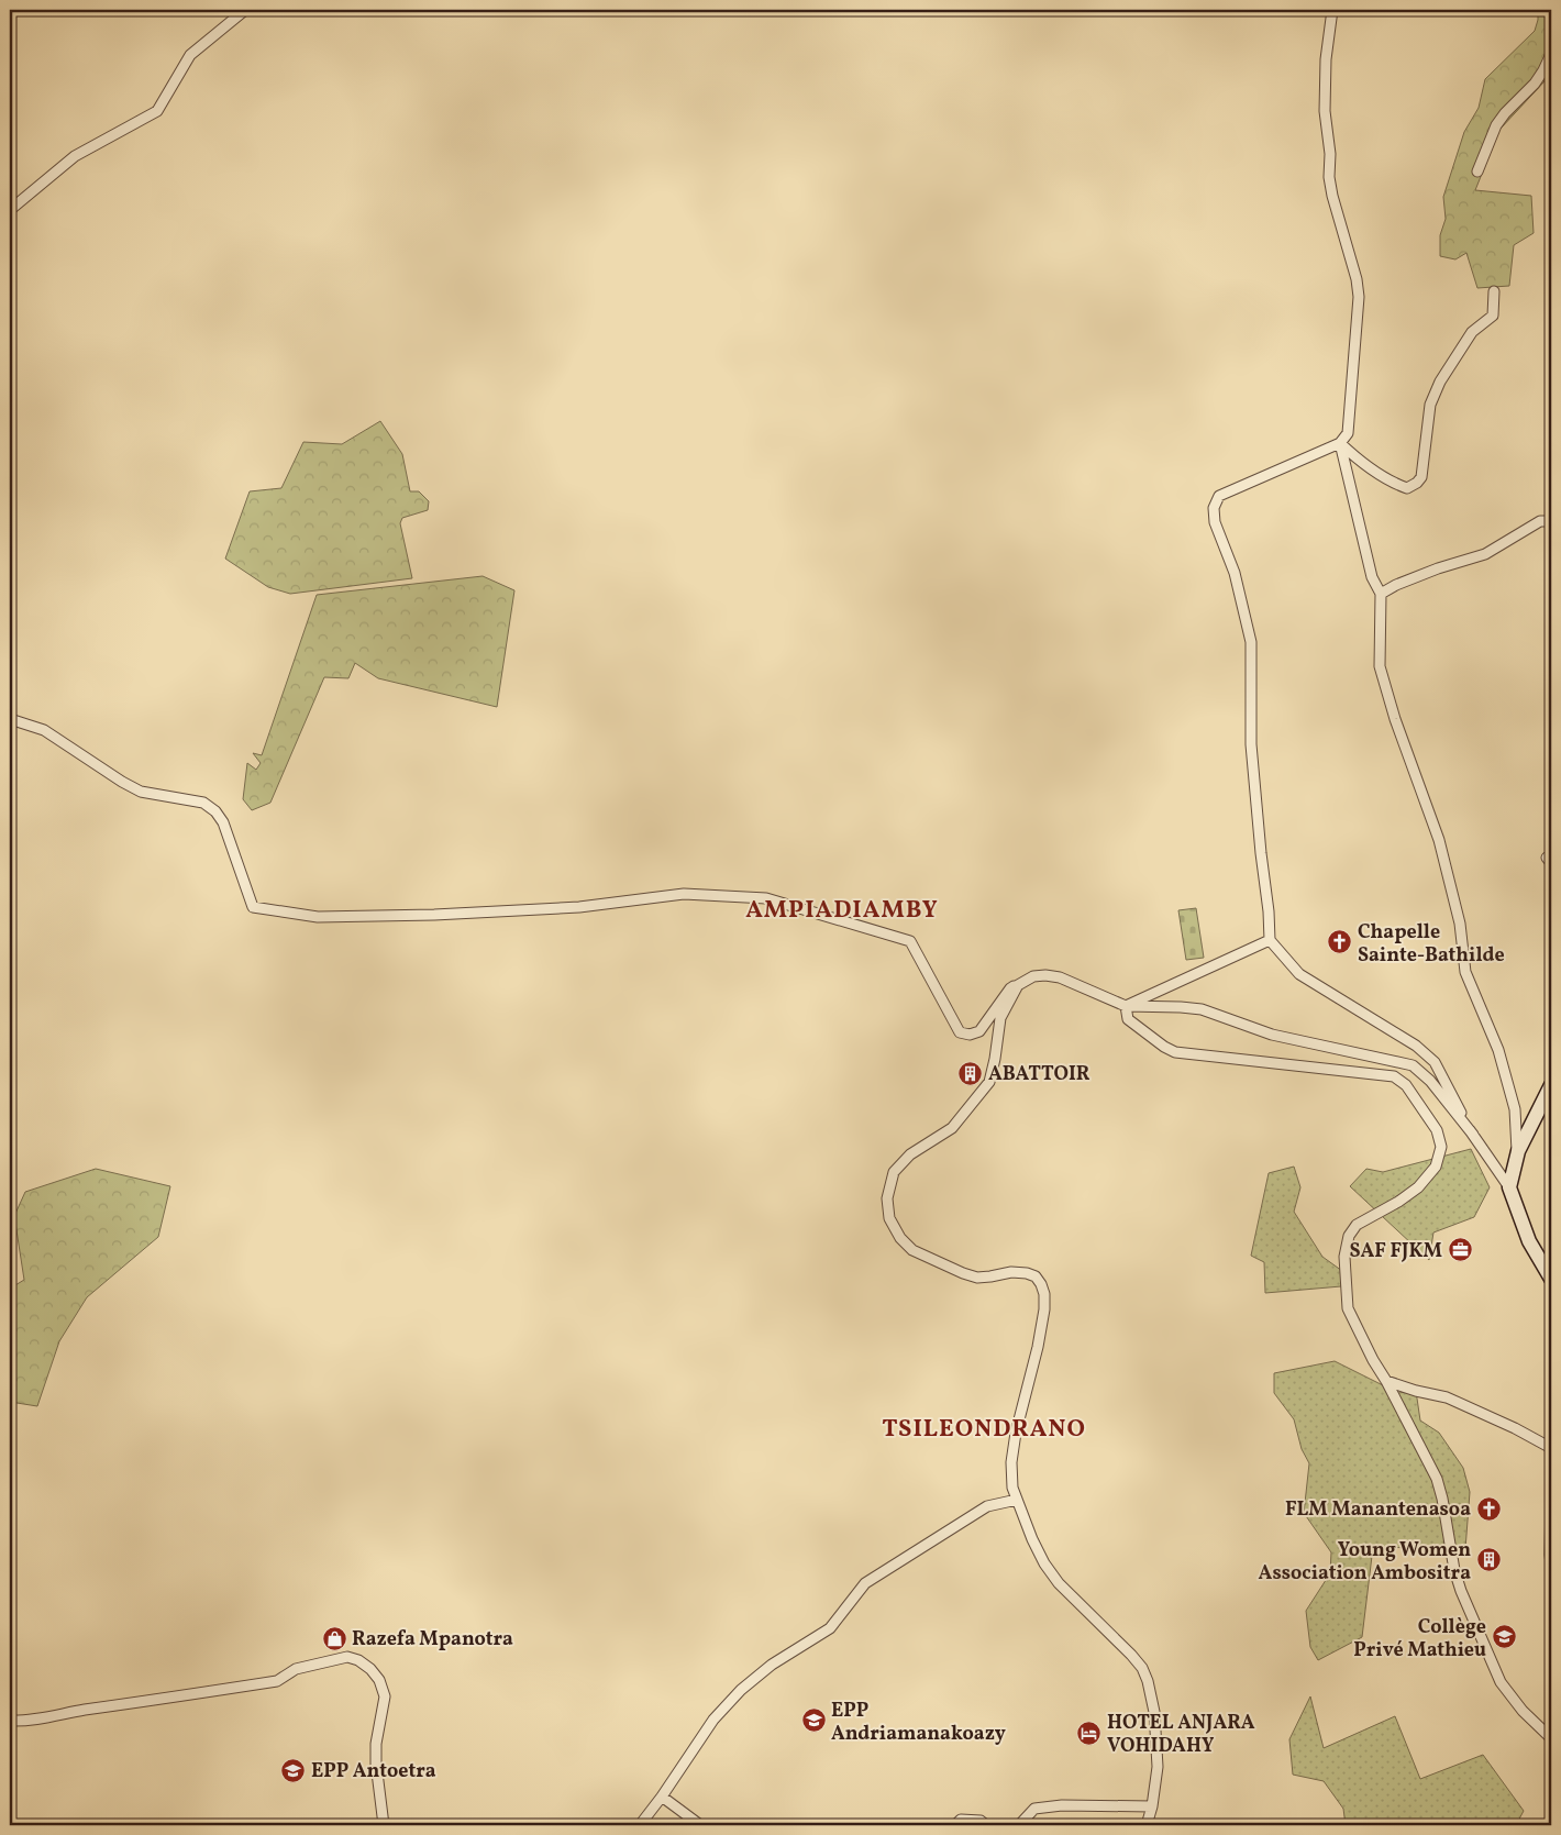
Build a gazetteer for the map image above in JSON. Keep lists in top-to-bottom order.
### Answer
{
  "districts": ["AMPIADIAMBY", "TSILEONDRANO"],
  "places": {
    "church": ["Chapelle Sainte-Bathilde", "FLM Manantenasoa"],
    "building": ["ABATTOIR", "Young Women Association Ambositra"],
    "office": ["SAF FJKM"],
    "school or university": ["Collège Privé Mathieu", "EPP Andriamanakoazy", "EPP Antoetra"],
    "shop": ["Razefa Mpanotra"],
    "hotel": ["HOTEL ANJARA VOHIDAHY"]
  }
}
